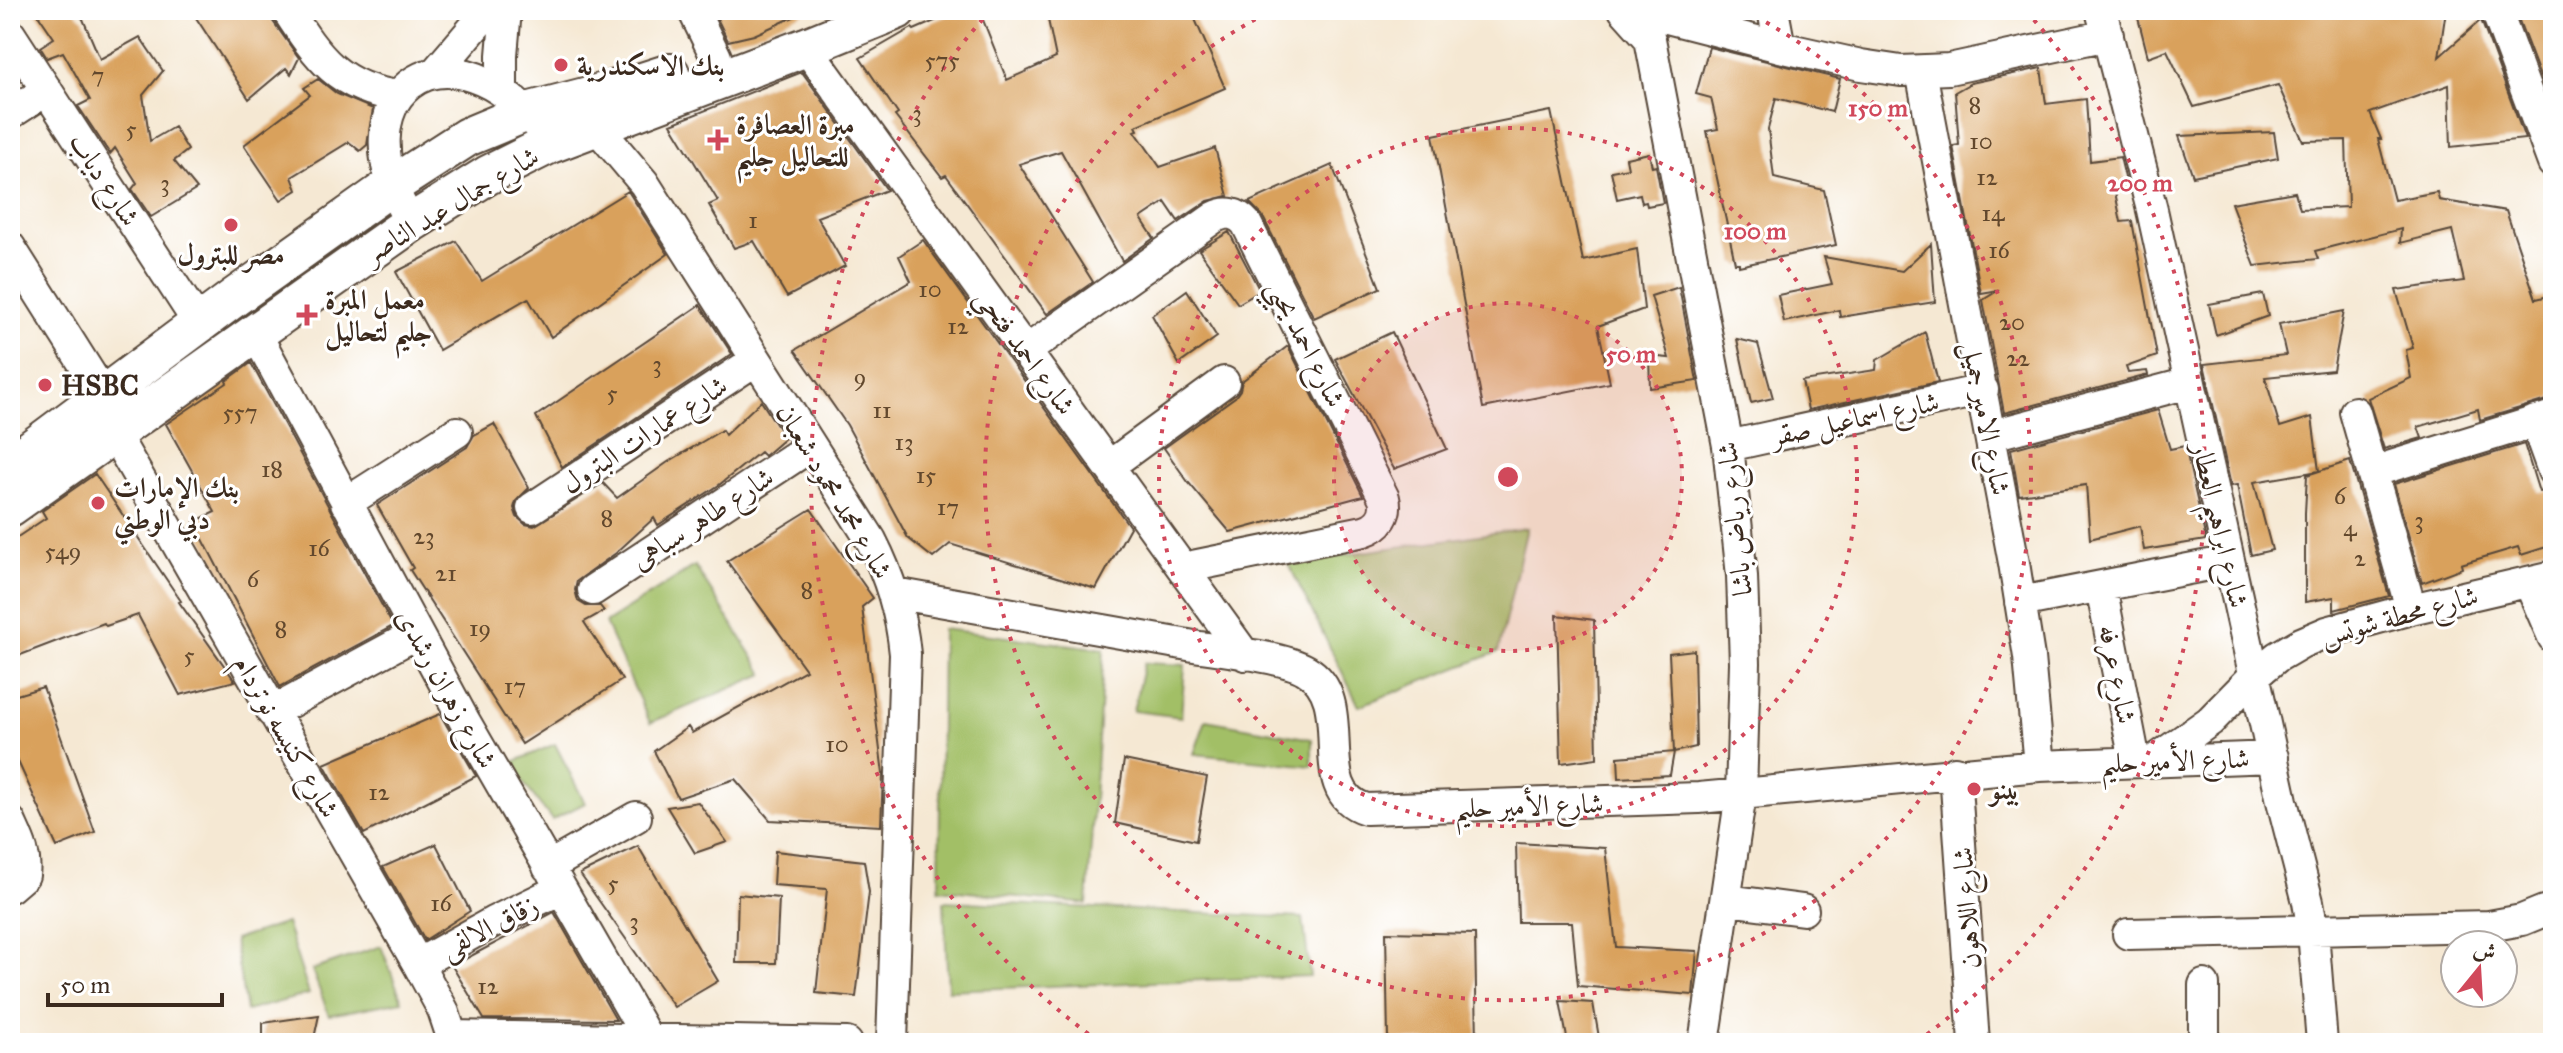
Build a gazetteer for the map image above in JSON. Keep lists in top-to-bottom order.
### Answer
{
  "streets": {
    "main road": ["شارع جمال عبد الناصر"],
    "street": [
      "شارع دياب",
      "شارع احمد يحيي",
      "شارع احمد فتحي",
      "شارع اسماعيل صقر",
      "شارع الامير جميل",
      "شارع عمارات البترول",
      "شارع محمد محمود شعبان",
      "شارع طاهر سباهى",
      "شارع رياض باشا",
      "شارع ابراهيم العطار",
      "شارع محطة شوتس",
      "شارع عرفه",
      "شارع زهران رشدى",
      "شارع كنيسه نوتردام",
      "شارع الأمير حليم",
      "شارع اللاهون",
      "زقاق الالفى"
    ]
  },
  "crossings": [
    ["شارع دياب", "شارع جمال عبد الناصر"],
    ["شارع جمال عبد الناصر", "شارع احمد فتحي"],
    ["شارع جمال عبد الناصر", "شارع محمد محمود شعبان"],
    ["شارع جمال عبد الناصر", "شارع زهران رشدى"],
    ["شارع جمال عبد الناصر", "شارع كنيسه نوتردام"],
    ["شارع احمد يحيي", "شارع احمد فتحي"],
    ["شارع احمد فتحي", "شارع الأمير حليم"],
    ["شارع اسماعيل صقر", "شارع الامير جميل"],
    ["شارع اسماعيل صقر", "شارع رياض باشا"],
    ["شارع الامير جميل", "شارع الأمير حليم"],
    ["شارع عمارات البترول", "شارع محمد محمود شعبان"],
    ["شارع محمد محمود شعبان", "شارع طاهر سباهى"],
    ["شارع محمد محمود شعبان", "شارع الأمير حليم"],
    ["شارع رياض باشا", "شارع الأمير حليم"],
    ["شارع ابراهيم العطار", "شارع محطة شوتس"],
    ["شارع ابراهيم العطار", "شارع الأمير حليم"],
    ["شارع محطة شوتس", "شارع عرفه"],
    ["شارع محطة شوتس", "شارع الأمير حليم"],
    ["شارع عرفه", "شارع الأمير حليم"],
    ["شارع زهران رشدى", "زقاق الالفى"],
    ["شارع كنيسه نوتردام", "زقاق الالفى"],
    ["شارع الأمير حليم", "شارع اللاهون"]
  ],
  "places": {
    "other": [
      "بنك الاسكندرية",
      "مصر للبترول",
      "HSBC",
      "بنك الإمارات دبي الوطني",
      "بينو"
    ],
    "health": ["مبرة العصافرة للتحاليل جليم", "معمل المبرة جليم لتحاليل"]
  },
  "house_numbers": [
    "575",
    "7",
    "8",
    "3",
    "5",
    "10",
    "12",
    "3",
    "14",
    "1",
    "16",
    "10",
    "20",
    "12",
    "22",
    "3",
    "9",
    "5",
    "11",
    "557",
    "13",
    "18",
    "15",
    "6",
    "17",
    "8",
    "3",
    "4",
    "23",
    "16",
    "549",
    "2",
    "21",
    "6",
    "8",
    "19",
    "8",
    "5",
    "17",
    "10",
    "12",
    "5",
    "16",
    "3",
    "12"
  ],
  "scale_bar": "50 m",
  "north": "top",
  "rings": [
    "150 m",
    "200 m",
    "100 m",
    "50 m"
  ]
}
